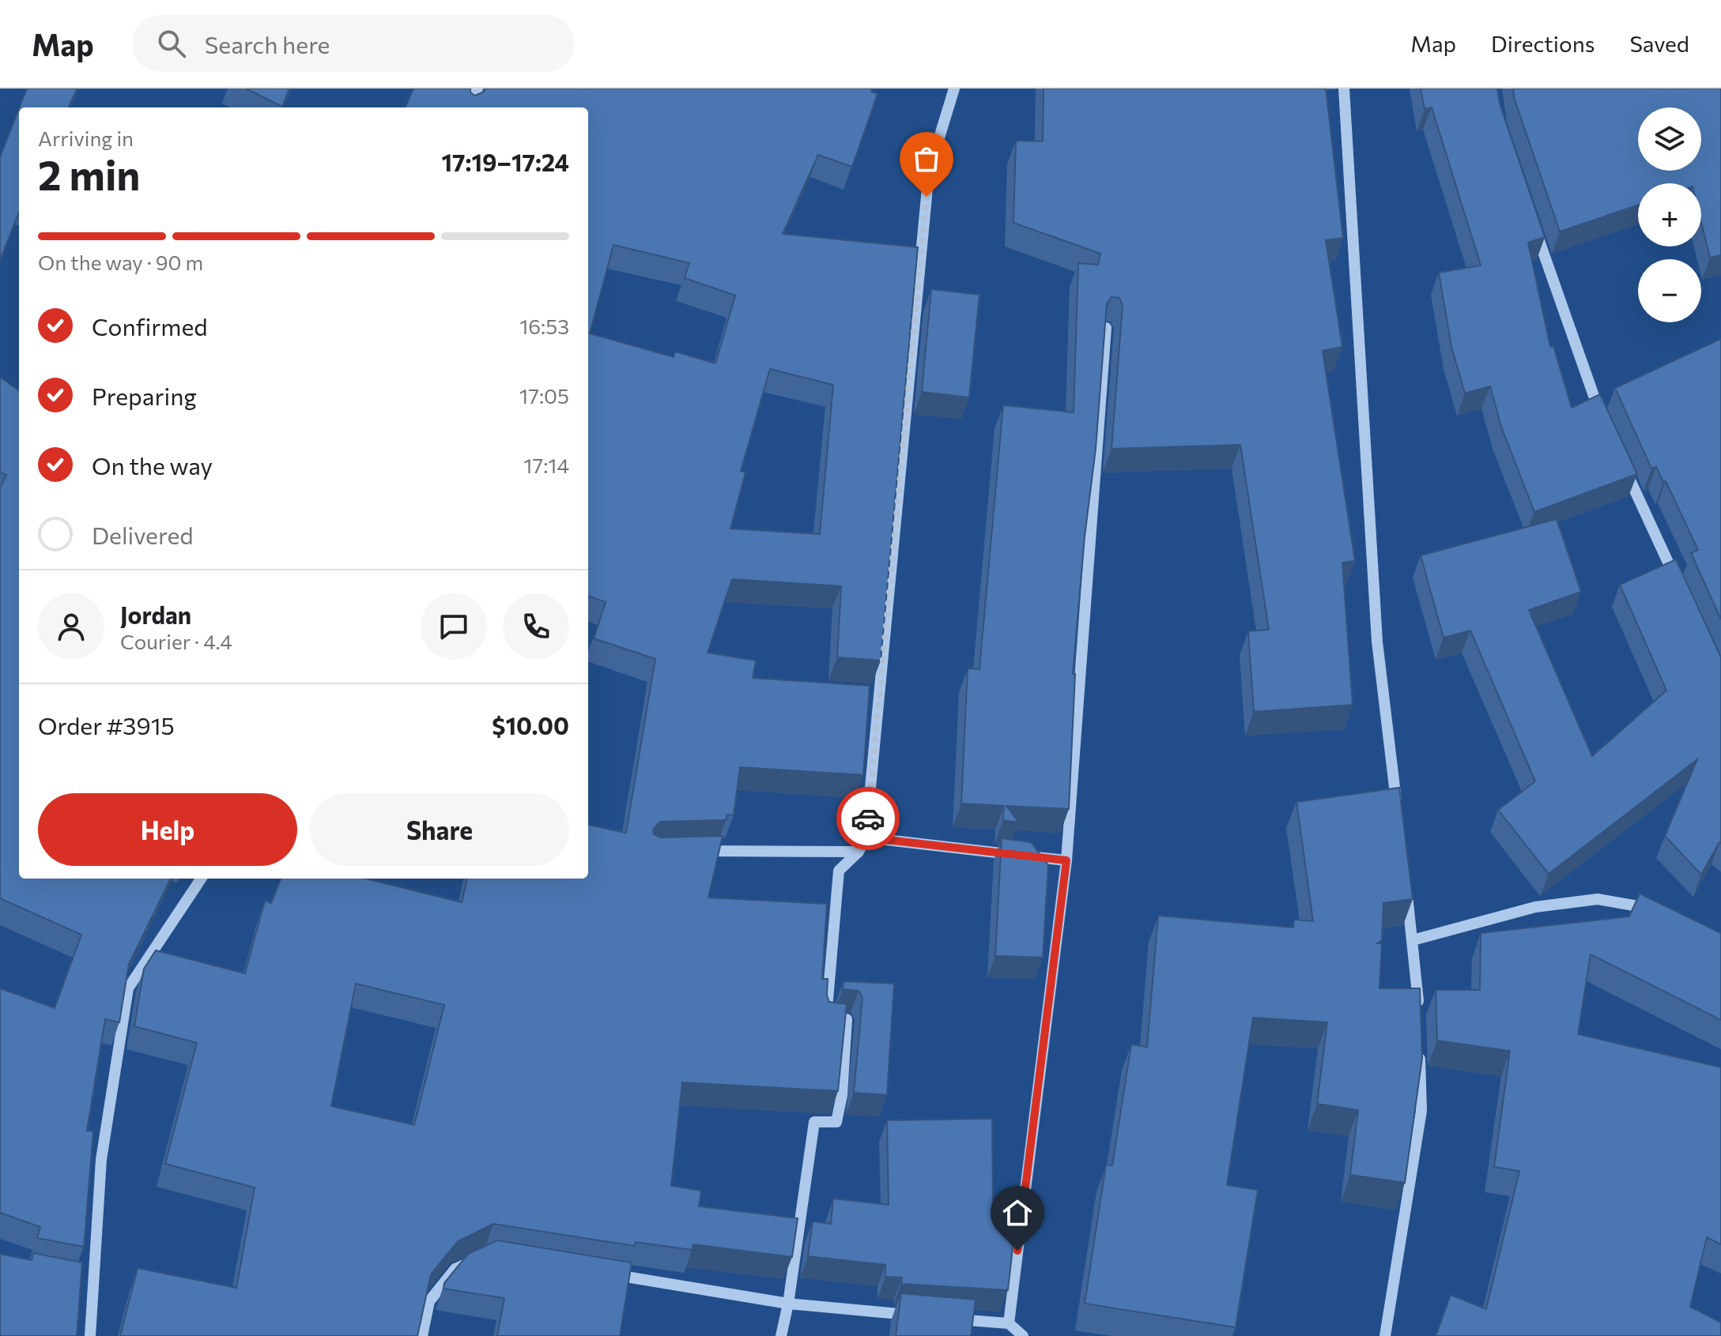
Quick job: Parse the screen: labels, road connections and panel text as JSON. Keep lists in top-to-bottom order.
{
  "page": {
    "header": "Map",
    "search": "Search here",
    "nav": ["Map", "Directions", "Saved"],
    "map_buttons": ["+", "−"],
    "heading": ["2 min", "Arriving in", "17:19–17:24"],
    "panel": [
      "Jordan",
      "Courier · 4.4",
      "Order #3915",
      "$10.00"
    ],
    "bar": "On the way · 90 m",
    "list": [
      ["Confirmed", "16:53"],
      ["Preparing", "17:05"],
      ["On the way", "17:14"],
      "Delivered"
    ],
    "buttons": ["Help", "Share"]
  }
}
